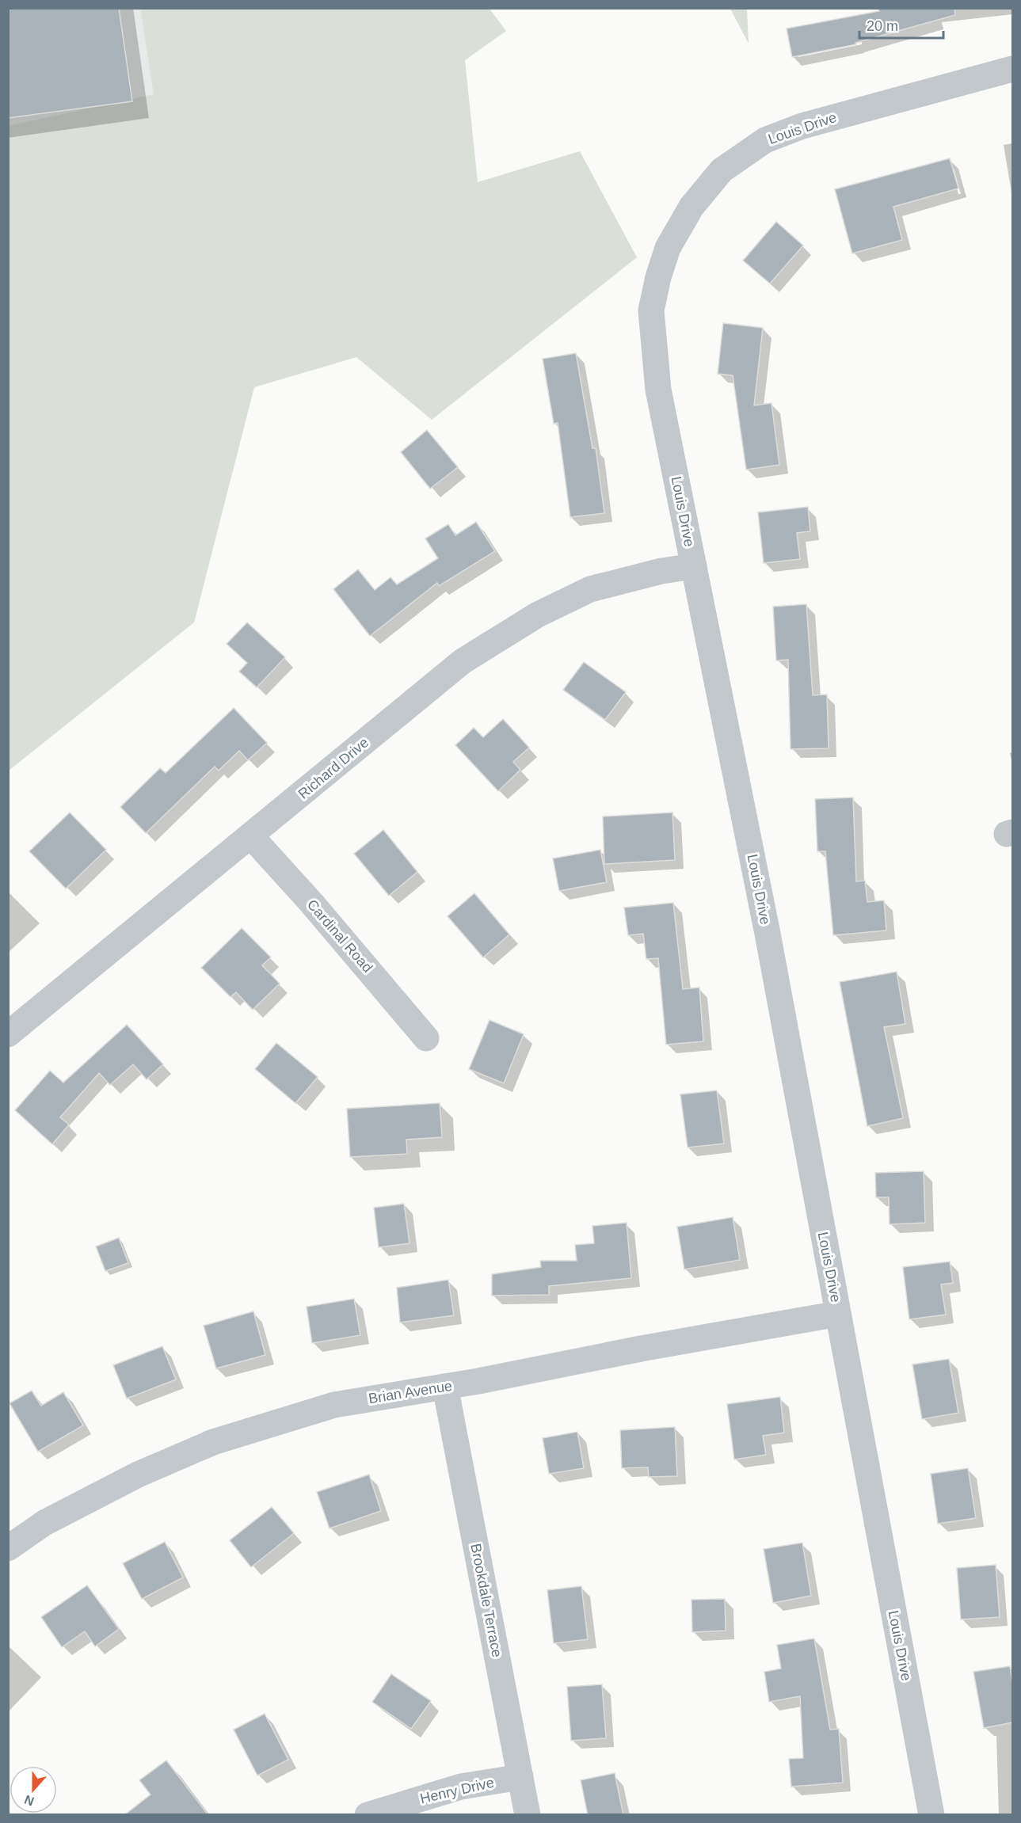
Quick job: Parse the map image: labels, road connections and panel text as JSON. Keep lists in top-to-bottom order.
{
  "streets": {
    "street": [
      "Louis Drive",
      "Richard Drive",
      "Cardinal Road",
      "Brian Avenue",
      "Brookdale Terrace",
      "Henry Drive"
    ]
  },
  "crossings": [
    ["Louis Drive", "Richard Drive"],
    ["Louis Drive", "Brian Avenue"],
    ["Richard Drive", "Cardinal Road"],
    ["Brian Avenue", "Brookdale Terrace"],
    ["Brookdale Terrace", "Henry Drive"]
  ],
  "scale_bar": "20 m",
  "north": "bottom"
}
